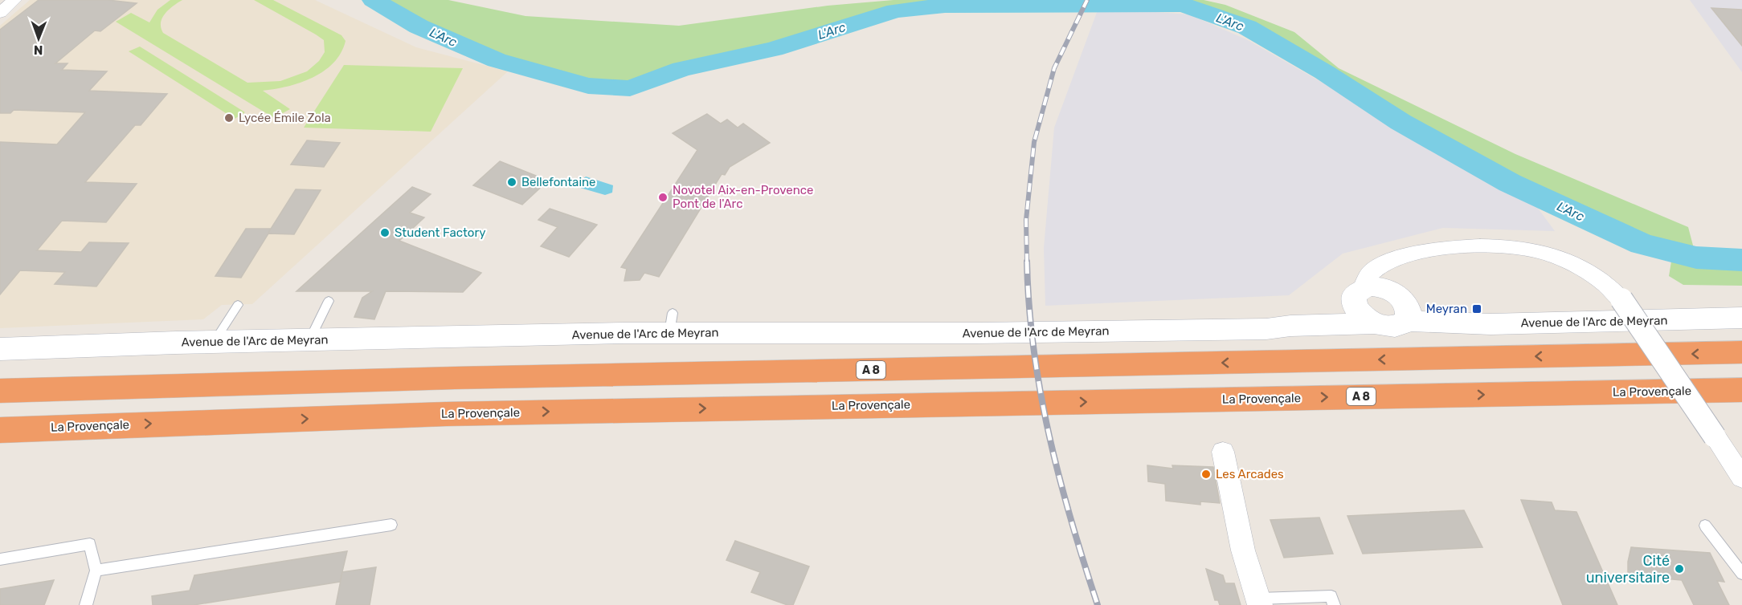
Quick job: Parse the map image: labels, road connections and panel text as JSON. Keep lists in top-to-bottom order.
{
  "streets": {
    "highway": ["A 8", "La Provençale"],
    "main road": ["Avenue de l'Arc de Meyran"]
  },
  "water": ["L'Arc"],
  "places": {
    "other": [
      "Lycée Émile Zola",
      "Bellefontaine",
      "Novotel Aix-en-Provence Pont de l'Arc",
      "Student Factory",
      "Les Arcades",
      "Cité universitaire"
    ],
    "transit": ["Meyran"]
  },
  "north": "bottom"
}
